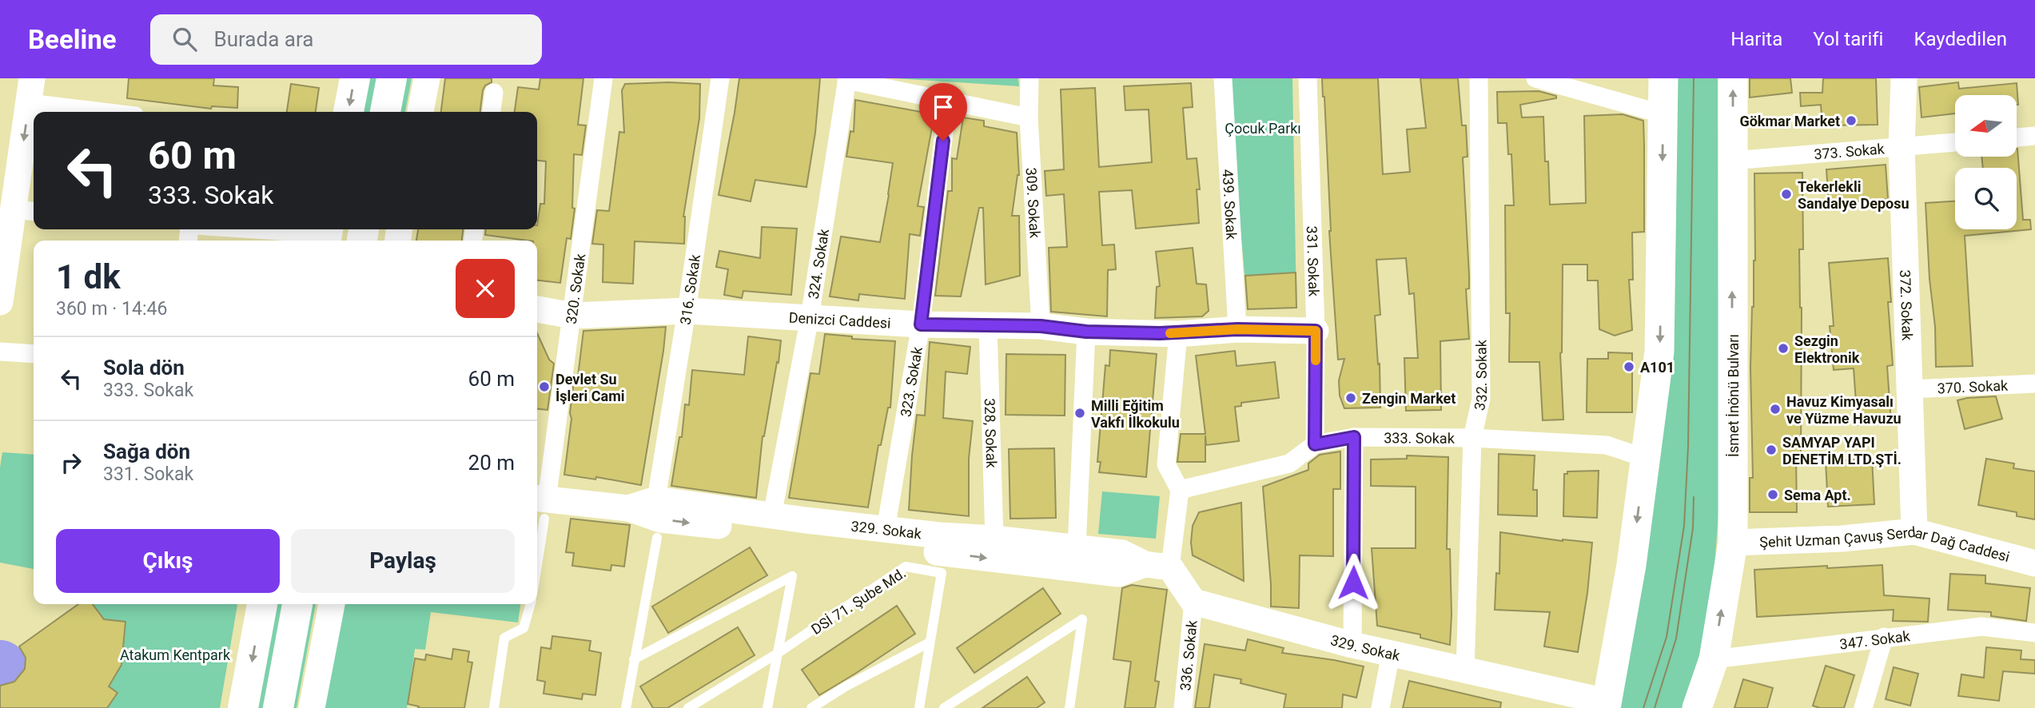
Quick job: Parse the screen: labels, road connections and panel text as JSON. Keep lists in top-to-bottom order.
{
  "streets": {
    "main road": ["İsmet İnönü Bulvarı"],
    "street": [
      "373. Sokak",
      "309. Sokak",
      "439. Sokak",
      "331. Sokak",
      "324. Sokak",
      "320. Sokak",
      "316. Sokak",
      "372. Sokak",
      "Denizci Caddesi",
      "332. Sokak",
      "323. Sokak",
      "370. Sokak",
      "328, Sokak",
      "333. Sokak",
      "329. Sokak",
      "Şehit Uzman Çavuş Serdar Dağ Caddesi",
      "347. Sokak",
      "336. Sokak"
    ],
    "lane": ["DSİ 71. Şube Md."]
  },
  "crossings": [
    ["373. Sokak", "372. Sokak"],
    ["373. Sokak", "İsmet İnönü Bulvarı"],
    ["309. Sokak", "Denizci Caddesi"],
    ["439. Sokak", "Denizci Caddesi"],
    ["331. Sokak", "Denizci Caddesi"],
    ["331. Sokak", "333. Sokak"],
    ["324. Sokak", "Denizci Caddesi"],
    ["324. Sokak", "329. Sokak"],
    ["320. Sokak", "Denizci Caddesi"],
    ["320. Sokak", "329. Sokak"],
    ["316. Sokak", "Denizci Caddesi"],
    ["316. Sokak", "329. Sokak"],
    ["372. Sokak", "370. Sokak"],
    ["372. Sokak", "Şehit Uzman Çavuş Serdar Dağ Caddesi"],
    ["Denizci Caddesi", "323. Sokak"],
    ["Denizci Caddesi", "328, Sokak"],
    ["332. Sokak", "333. Sokak"],
    ["332. Sokak", "329. Sokak"],
    ["323. Sokak", "329. Sokak"],
    ["İsmet İnönü Bulvarı", "Şehit Uzman Çavuş Serdar Dağ Caddesi"],
    ["İsmet İnönü Bulvarı", "347. Sokak"],
    ["328, Sokak", "329. Sokak"],
    ["329. Sokak", "336. Sokak"]
  ],
  "parks": ["Çocuk Parkı", "Atakum Kentpark"],
  "places": [
    "Gökmar Market",
    "Tekerlekli Sandalye Deposu",
    "Sezgin Elektronik",
    "A101",
    "Devlet Su İşleri Cami",
    "Zengin Market",
    "Havuz Kimyasalı ve Yüzme Havuzu",
    "Milli Eğitim Vakfı İlkokulu",
    "SAMYAP YAPI DENETİM LTD.ŞTİ.",
    "Sema Apt."
  ],
  "north": "left",
  "page": {
    "header": "Beeline",
    "search": "Burada ara",
    "nav": ["Harita", "Yol tarifi", "Kaydedilen"],
    "turn": ["60 m", "333. Sokak"],
    "heading": ["1 dk", "360 m · 14:46"],
    "list": [
      {
        "name": "Sola dön",
        "note": "333. Sokak",
        "value": "60 m"
      },
      {
        "name": "Sağa dön",
        "note": "331. Sokak",
        "value": "20 m"
      }
    ],
    "buttons": ["Çıkış", "Paylaş"]
  }
}
